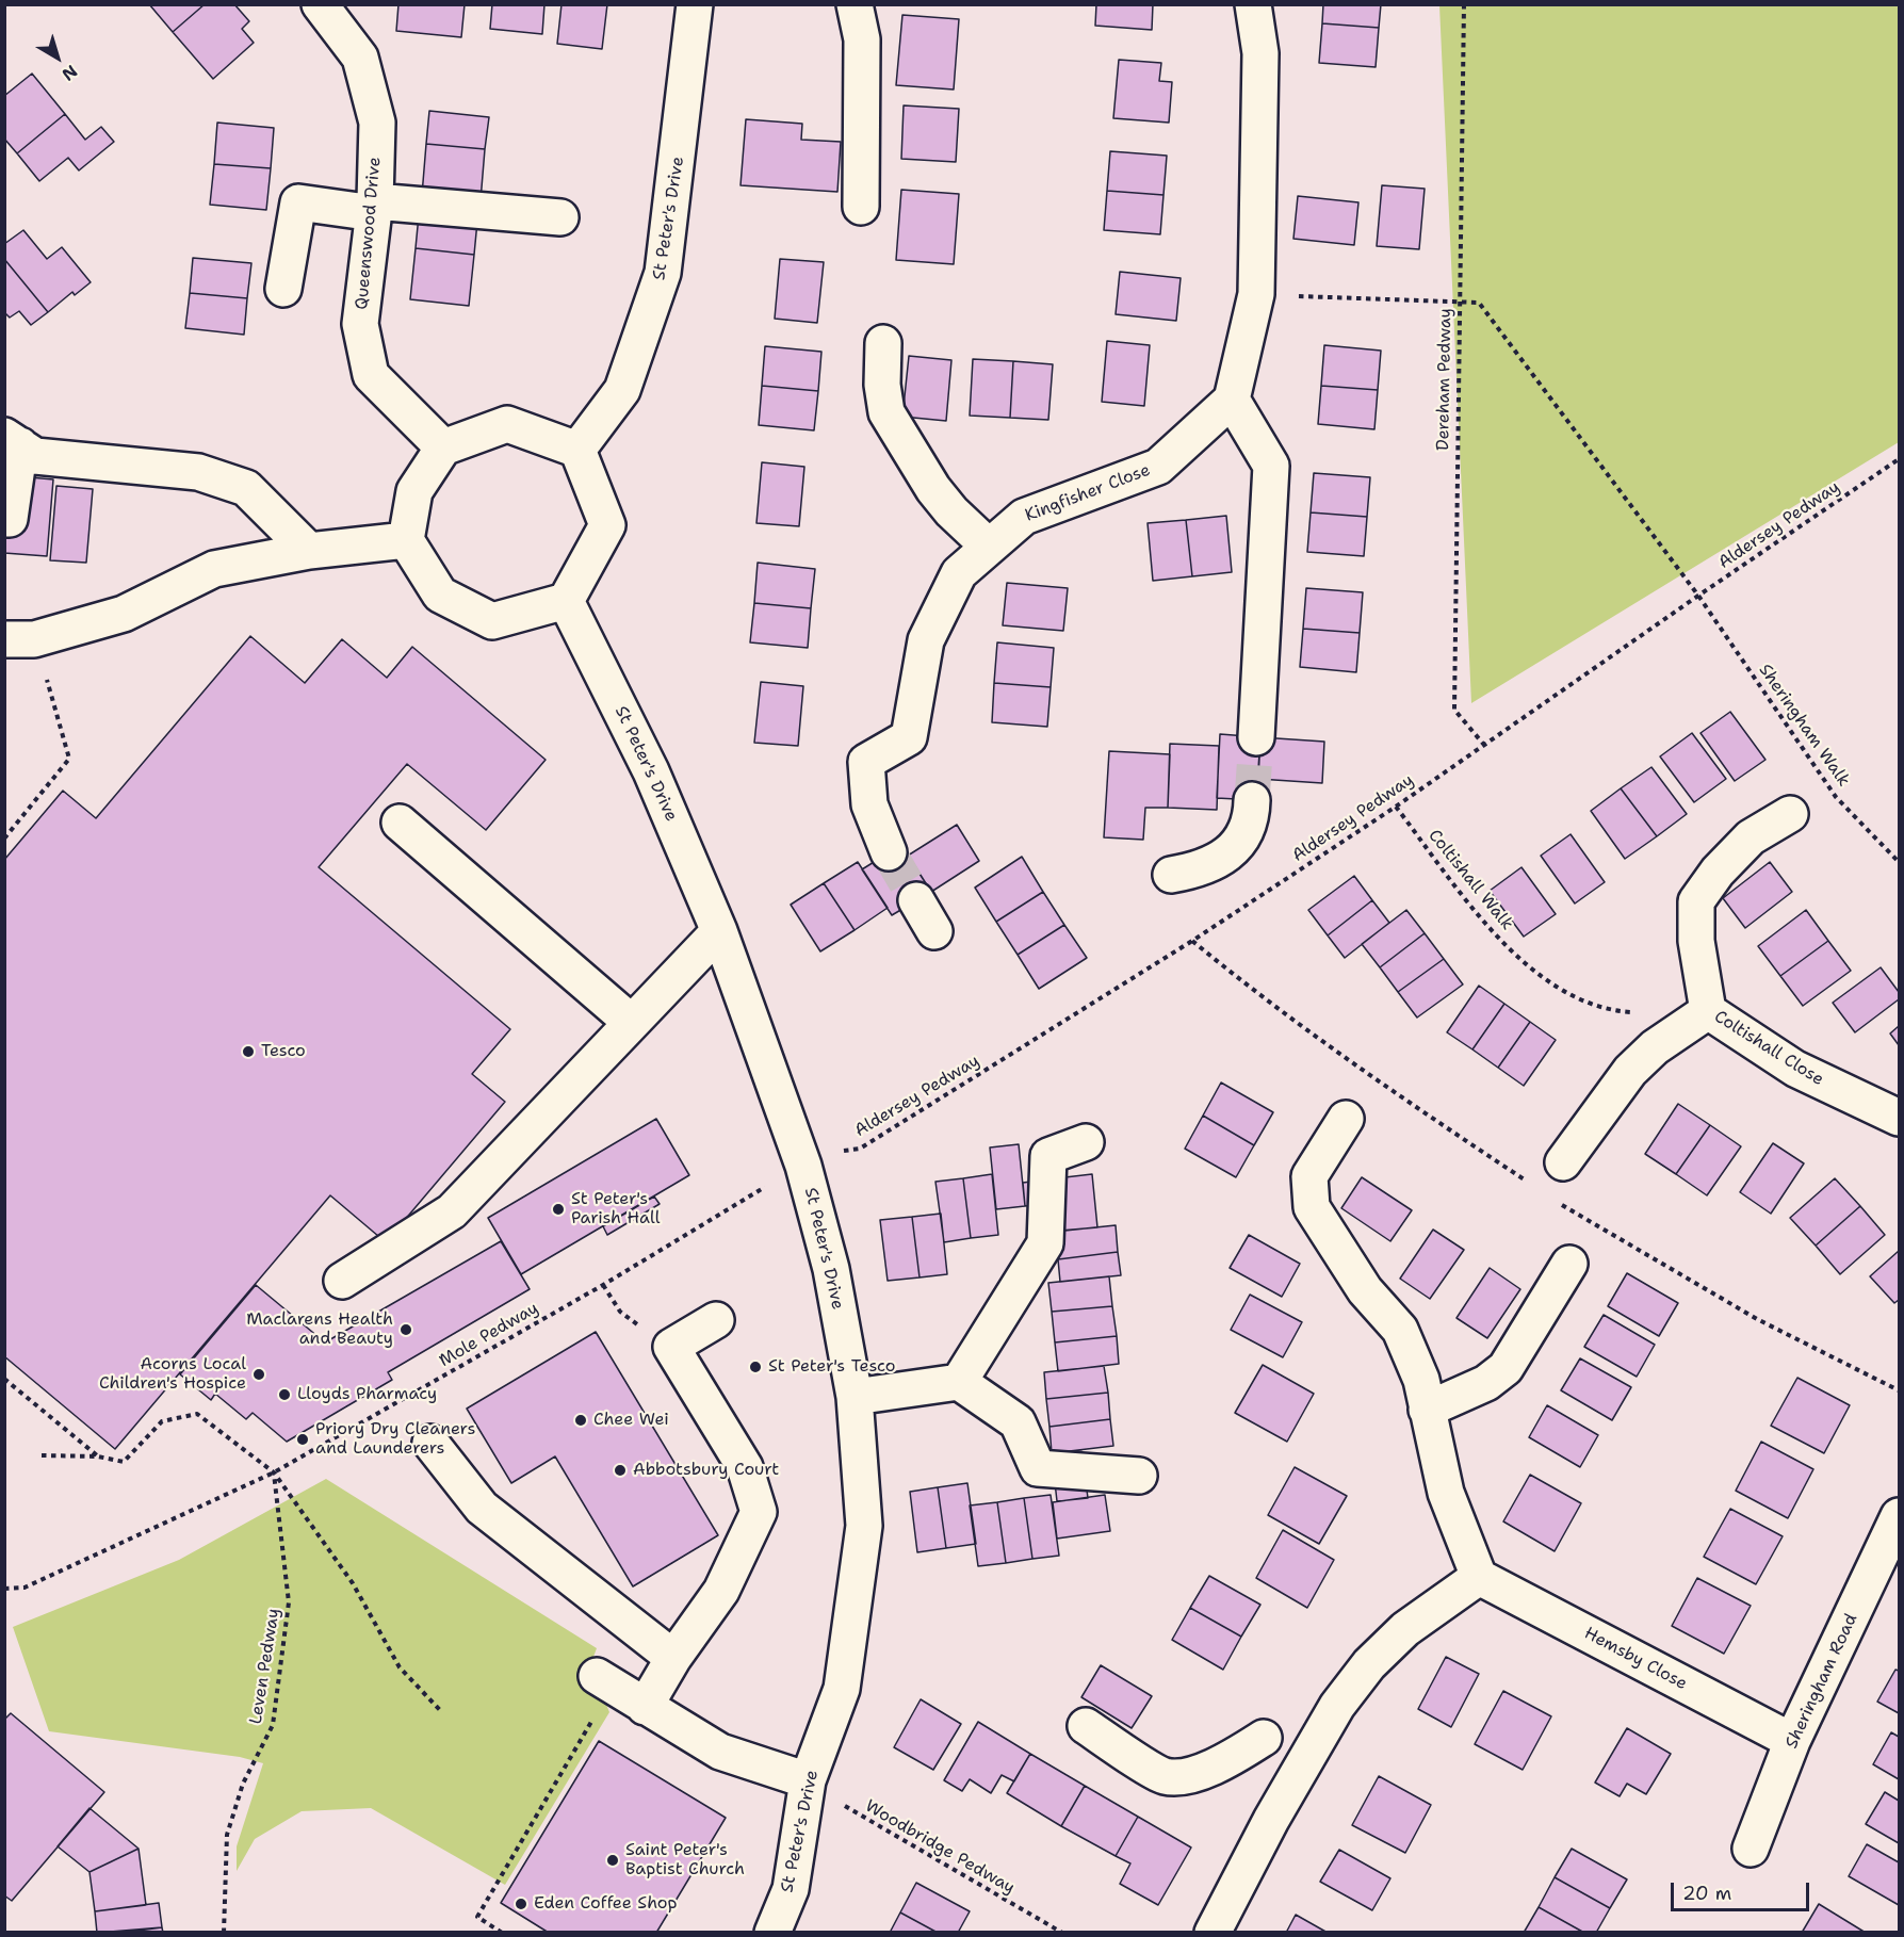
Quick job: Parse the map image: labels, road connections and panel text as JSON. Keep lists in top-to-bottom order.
{
  "streets": {
    "street": [
      "St Peter's Drive",
      "Queenswood Drive",
      "Kingfisher Close",
      "Coltishall Close",
      "Hemsby Close",
      "Sheringham Road"
    ],
    "path": [
      "Dereham Pedway",
      "Aldersey Pedway",
      "Sheringham Walk",
      "Coltishall Walk",
      "Mole Pedway",
      "Leven Pedway",
      "Woodbridge Pedway"
    ]
  },
  "crossings": [
    ["St Peter's Drive", "Queenswood Drive"],
    ["St Peter's Drive", "Aldersey Pedway"],
    ["St Peter's Drive", "Mole Pedway"],
    ["St Peter's Drive", "Woodbridge Pedway"],
    ["Dereham Pedway", "Aldersey Pedway"],
    ["Dereham Pedway", "Sheringham Walk"],
    ["Aldersey Pedway", "Sheringham Walk"],
    ["Aldersey Pedway", "Coltishall Walk"],
    ["Aldersey Pedway", "Mole Pedway"],
    ["Mole Pedway", "Leven Pedway"],
    ["Hemsby Close", "Sheringham Road"]
  ],
  "places": [
    "Tesco",
    "St Peter's Parish Hall",
    "Maclarens Health and Beauty",
    "St Peter's Tesco",
    "Acorns Local Children's Hospice",
    "Lloyds Pharmacy",
    "Chee Wei",
    "Priory Dry Cleaners and Launderers",
    "Abbotsbury Court",
    "Saint Peter's Baptist Church",
    "Eden Coffee Shop"
  ],
  "scale_bar": "20 m",
  "north": "bottom right"
}
